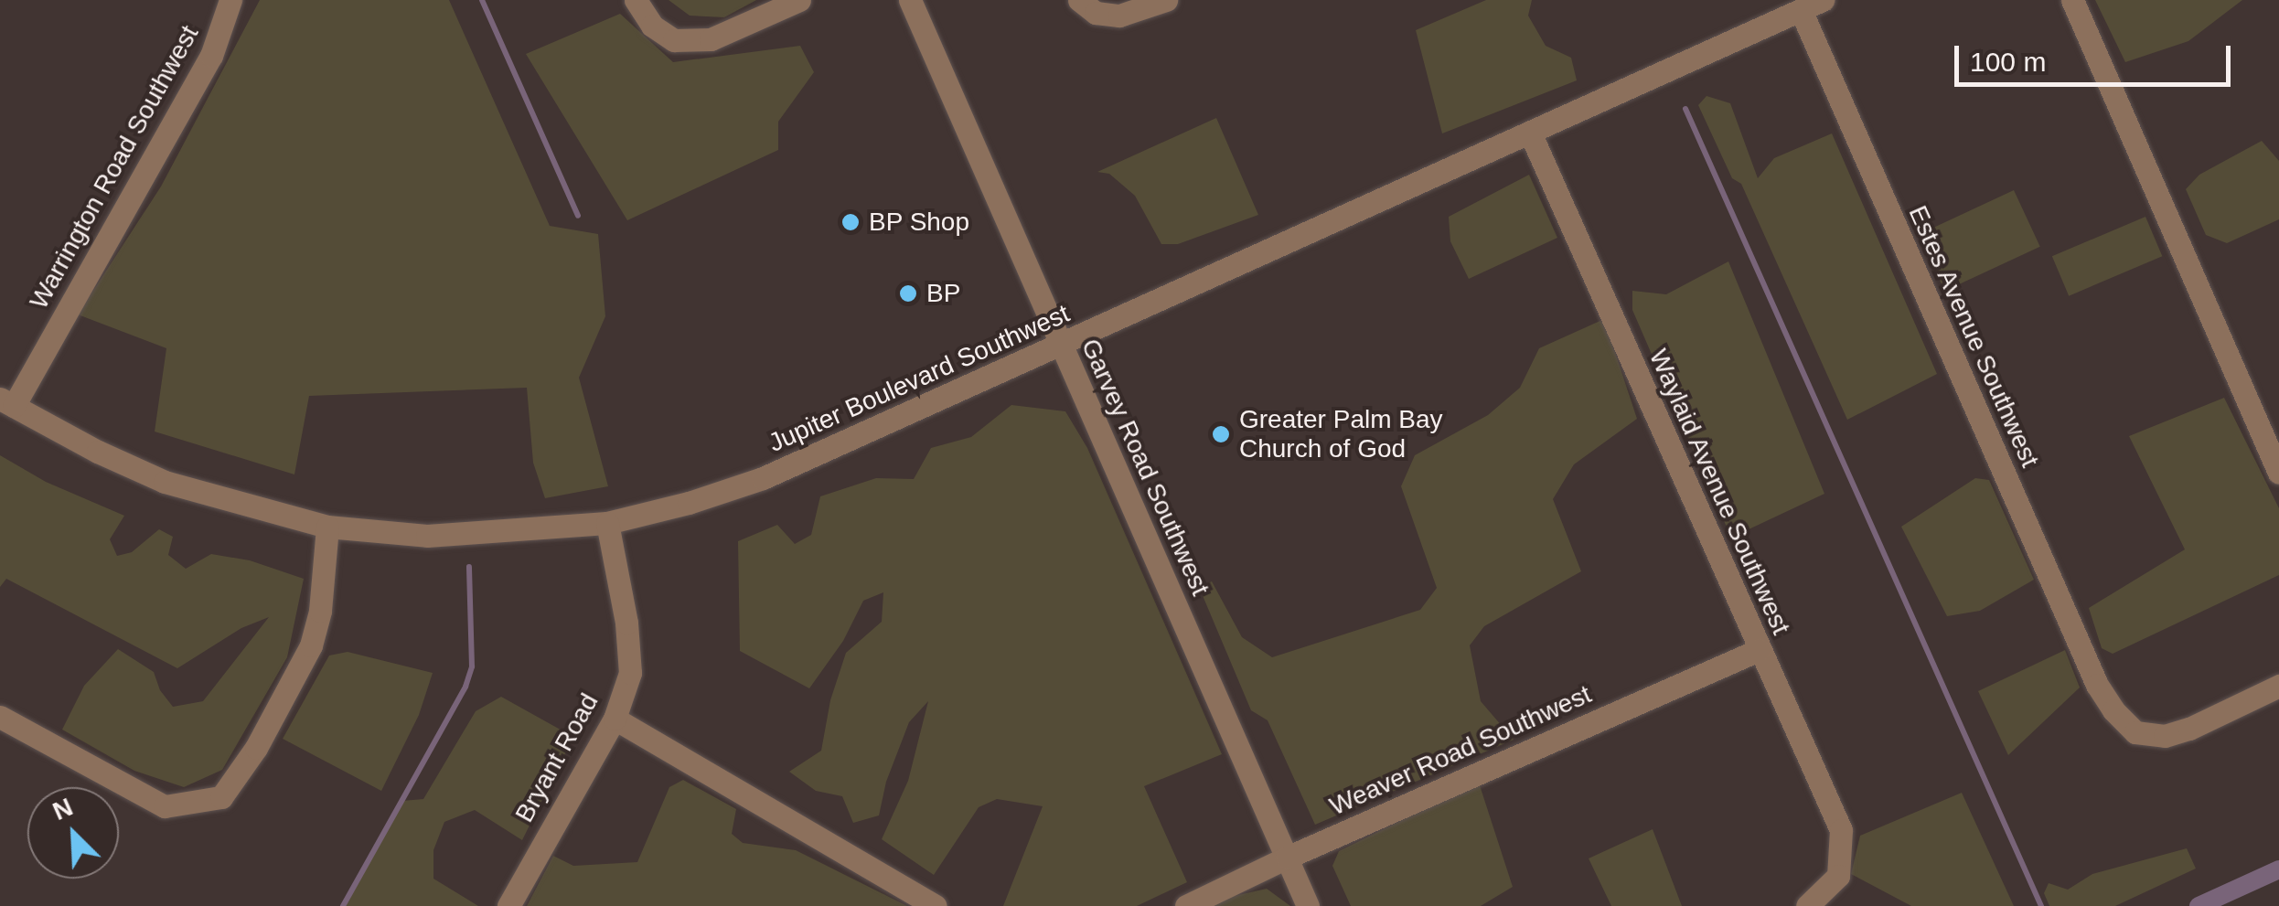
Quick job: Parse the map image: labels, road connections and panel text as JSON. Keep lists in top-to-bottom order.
{
  "streets": {
    "street": [
      "Warrington Road Southwest",
      "Estes Avenue Southwest",
      "Jupiter Boulevard Southwest",
      "Garvey Road Southwest",
      "Waylaid Avenue Southwest",
      "Weaver Road Southwest",
      "Bryant Road"
    ]
  },
  "crossings": [
    ["Warrington Road Southwest", "Jupiter Boulevard Southwest"],
    ["Estes Avenue Southwest", "Jupiter Boulevard Southwest"],
    ["Jupiter Boulevard Southwest", "Garvey Road Southwest"],
    ["Jupiter Boulevard Southwest", "Waylaid Avenue Southwest"],
    ["Jupiter Boulevard Southwest", "Bryant Road"],
    ["Garvey Road Southwest", "Weaver Road Southwest"],
    ["Waylaid Avenue Southwest", "Weaver Road Southwest"]
  ],
  "places": ["BP Shop", "BP", "Greater Palm Bay Church of God"],
  "scale_bar": "100 m",
  "north": "top left"
}
